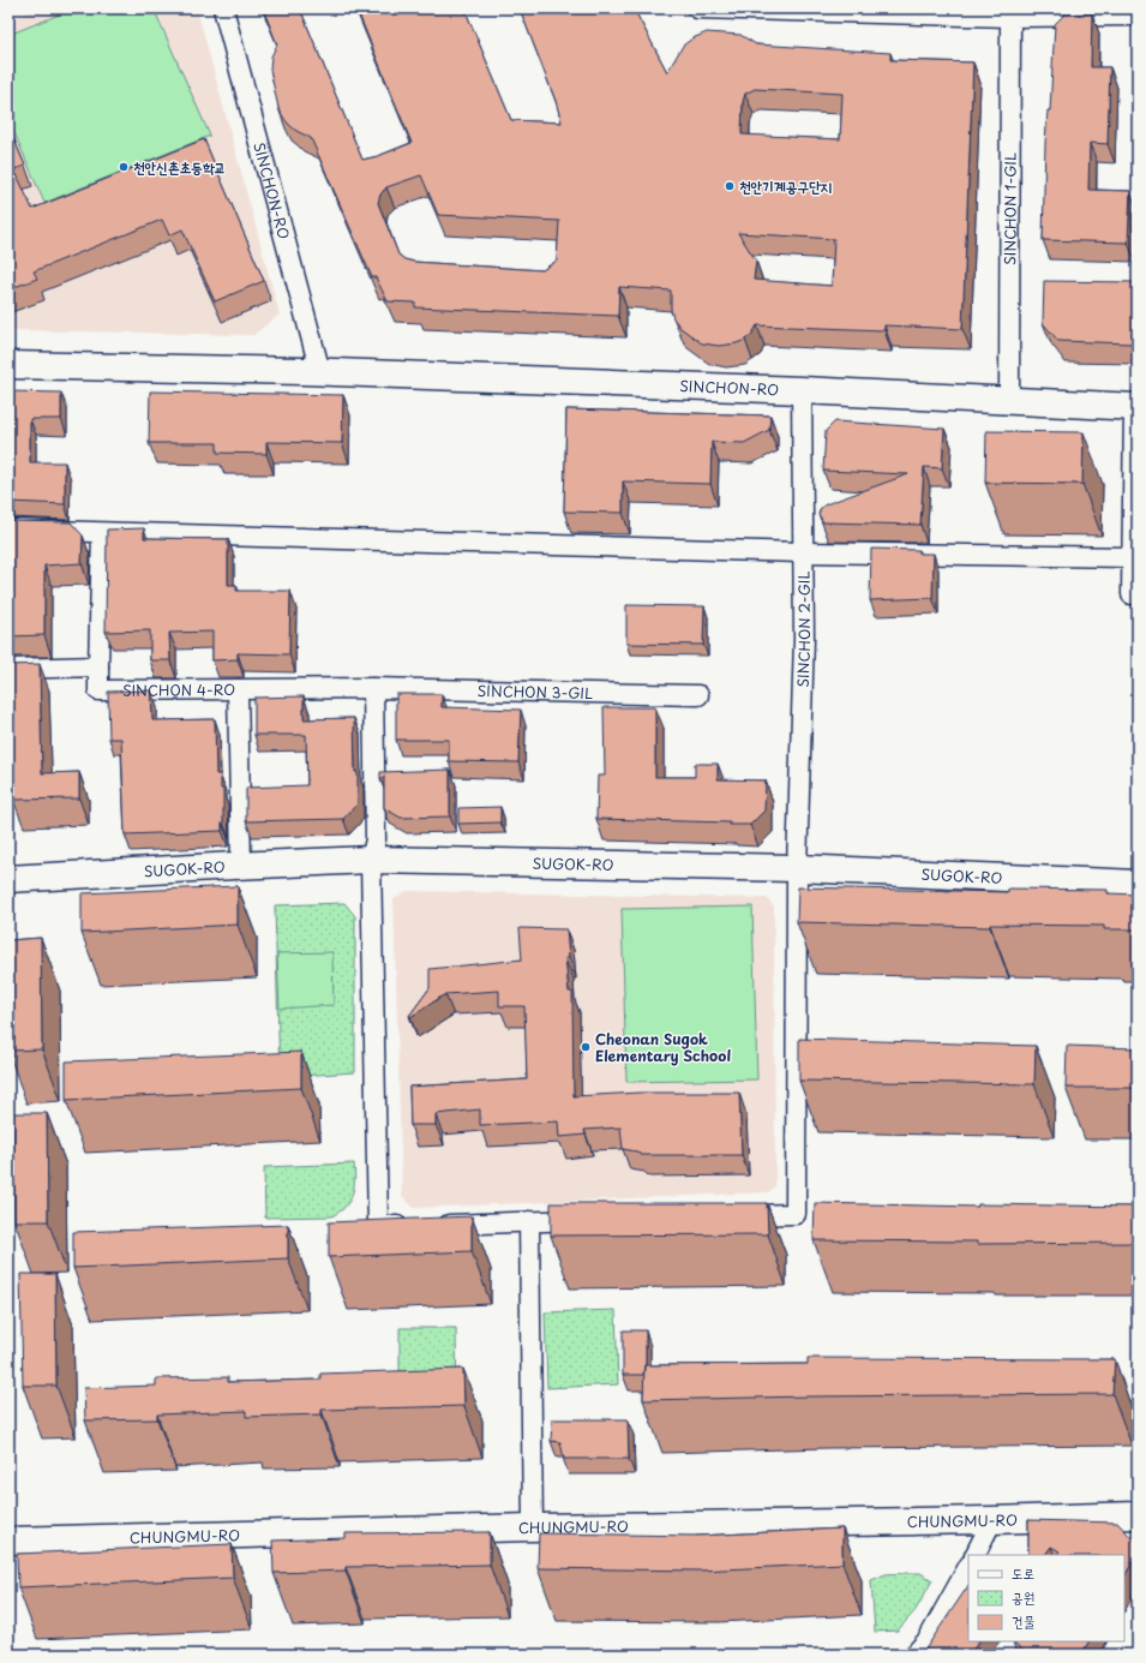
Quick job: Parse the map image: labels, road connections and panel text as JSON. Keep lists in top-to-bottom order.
{
  "streets": {
    "street": [
      "SINCHON-RO",
      "SINCHON 1-GIL",
      "SINCHON 2-GIL",
      "SINCHON 4-RO",
      "SINCHON 3-GIL",
      "SUGOK-RO",
      "CHUNGMU-RO"
    ]
  },
  "crossings": [
    ["SINCHON-RO", "SINCHON 1-GIL"],
    ["SINCHON-RO", "SINCHON 2-GIL"],
    ["SINCHON 2-GIL", "SUGOK-RO"],
    ["SINCHON 4-RO", "SINCHON 3-GIL"]
  ],
  "places": ["천안신촌초등학교", "천안기계공구단지", "Cheonan Sugok Elementary School"],
  "legend": ["도로", "공원", "건물"]
}
